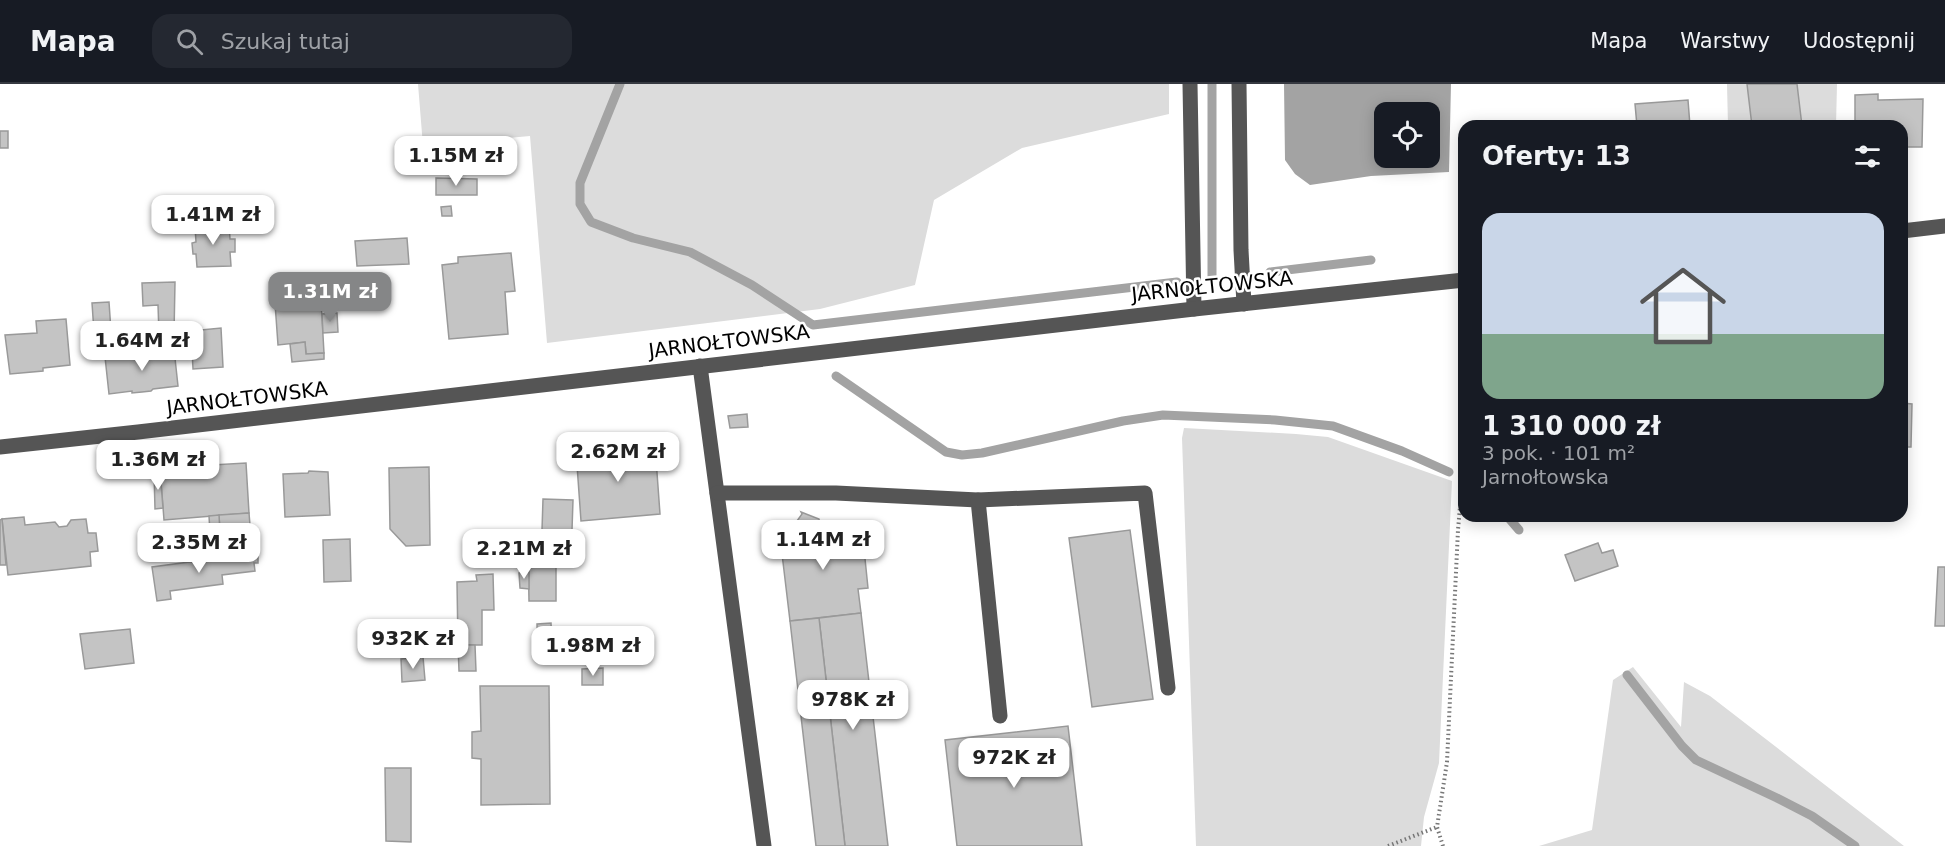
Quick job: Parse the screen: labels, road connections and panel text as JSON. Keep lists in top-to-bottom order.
{
  "streets": {
    "street": ["JARNOŁTOWSKA"]
  },
  "page": {
    "header": "Mapa",
    "search": "Szukaj tutaj",
    "nav": ["Mapa", "Warstwy", "Udostępnij"],
    "heading": "Oferty: 13",
    "price": [
      "1.15M zł",
      "1.41M zł",
      "1.31M zł",
      "1.64M zł",
      "2.62M zł",
      "1.36M zł",
      "1.14M zł",
      "2.35M zł",
      "2.21M zł",
      "932K zł",
      "1.98M zł",
      "978K zł",
      "972K zł"
    ],
    "list": [
      {
        "name": "1 310 000 zł",
        "note": "3 pok. · 101 m² · Jarnołtowska"
      }
    ]
  }
}
